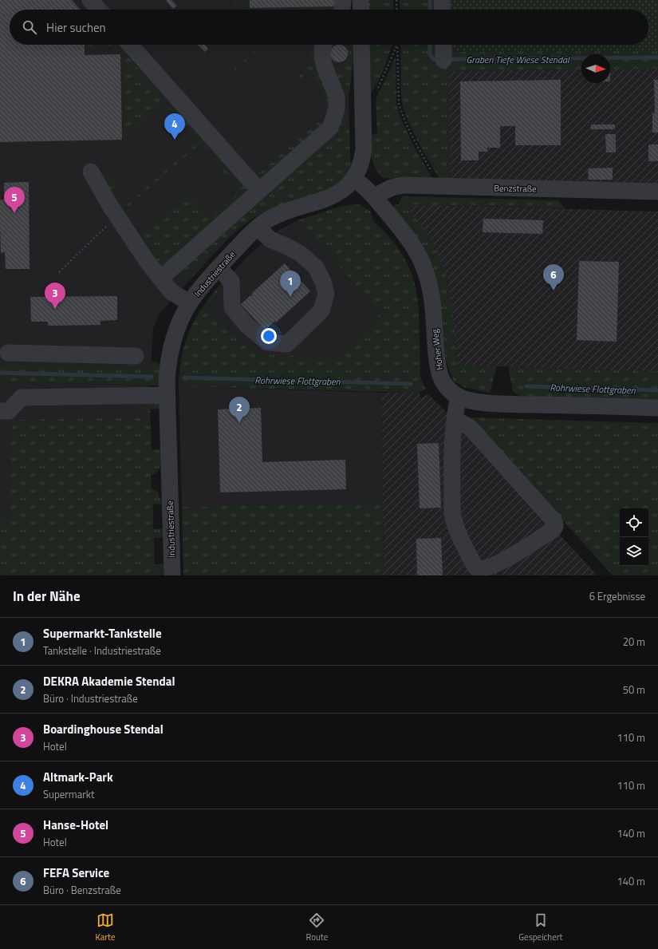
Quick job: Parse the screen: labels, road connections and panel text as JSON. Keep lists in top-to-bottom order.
{
  "streets": {
    "street": ["Benzstraße", "Industriestraße", "Hoher Weg"]
  },
  "crossings": [
    ["Benzstraße", "Hoher Weg"],
    ["Industriestraße", "Hoher Weg"]
  ],
  "water": ["Graben Tiefe Wiese Stendal", "Rohrwiese Flottgraben"],
  "north": "right",
  "page": {
    "search": "Hier suchen",
    "pins": [
      "4",
      "5",
      "6",
      "1",
      "3",
      "2"
    ],
    "heading": ["In der Nähe", "6 Ergebnisse"],
    "list": [
      {
        "mark": "1",
        "name": "Supermarkt-Tankstelle",
        "note": "Tankstelle · Industriestraße",
        "value": "20 m"
      },
      {
        "mark": "2",
        "name": "DEKRA Akademie Stendal",
        "note": "Büro · Industriestraße",
        "value": "50 m"
      },
      {
        "mark": "3",
        "name": "Boardinghouse Stendal",
        "note": "Hotel",
        "value": "110 m"
      },
      {
        "mark": "4",
        "name": "Altmark-Park",
        "note": "Supermarkt",
        "value": "110 m"
      },
      {
        "mark": "5",
        "name": "Hanse-Hotel",
        "note": "Hotel",
        "value": "140 m"
      },
      {
        "mark": "6",
        "name": "FEFA Service",
        "note": "Büro · Benzstraße",
        "value": "140 m"
      }
    ],
    "nav": ["Karte", "Route", "Gespeichert"]
  }
}
